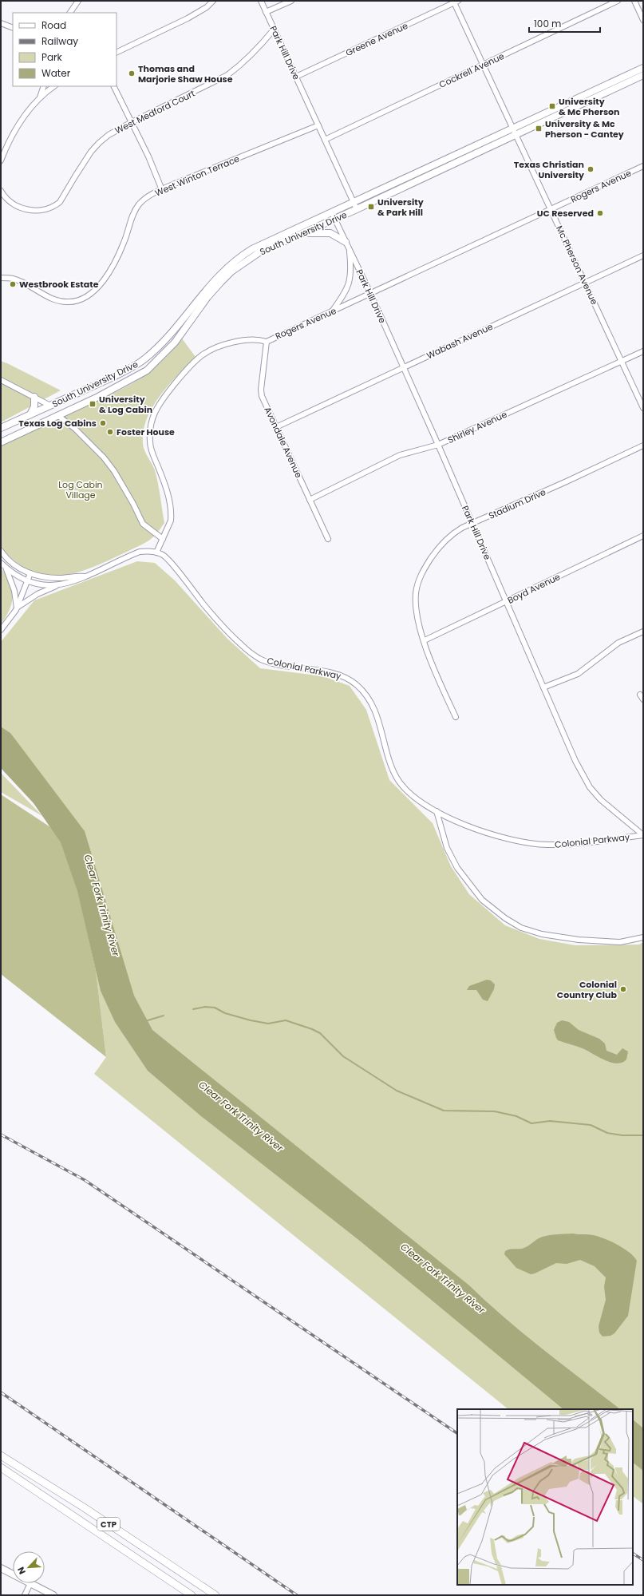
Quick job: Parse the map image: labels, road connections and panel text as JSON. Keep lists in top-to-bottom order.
{
  "streets": {
    "highway": ["CTP"],
    "main road": ["South University Drive"],
    "street": [
      "Greene Avenue",
      "Park Hill Drive",
      "Cockrell Avenue",
      "West Medford Court",
      "West Winton Terrace",
      "Rogers Avenue",
      "Mc Pherson Avenue",
      "Wabash Avenue",
      "Shirley Avenue",
      "Avondale Avenue",
      "Stadium Drive",
      "Boyd Avenue",
      "Colonial Parkway"
    ]
  },
  "crossings": [
    ["Greene Avenue", "Park Hill Drive"],
    ["Greene Avenue", "Mc Pherson Avenue"],
    ["Park Hill Drive", "Cockrell Avenue"],
    ["Park Hill Drive", "West Medford Court"],
    ["Park Hill Drive", "West Winton Terrace"],
    ["Park Hill Drive", "Rogers Avenue"],
    ["Park Hill Drive", "South University Drive"],
    ["Park Hill Drive", "Wabash Avenue"],
    ["Park Hill Drive", "Shirley Avenue"],
    ["Park Hill Drive", "Stadium Drive"],
    ["Park Hill Drive", "Boyd Avenue"],
    ["Park Hill Drive", "Colonial Parkway"],
    ["Cockrell Avenue", "Mc Pherson Avenue"],
    ["Rogers Avenue", "Mc Pherson Avenue"],
    ["Rogers Avenue", "Avondale Avenue"],
    ["Rogers Avenue", "Colonial Parkway"],
    ["South University Drive", "Mc Pherson Avenue"],
    ["Mc Pherson Avenue", "Wabash Avenue"],
    ["Mc Pherson Avenue", "Shirley Avenue"],
    ["Wabash Avenue", "Avondale Avenue"],
    ["Shirley Avenue", "Avondale Avenue"],
    ["Stadium Drive", "Boyd Avenue"]
  ],
  "water": ["Clear Fork Trinity River"],
  "parks": ["Log Cabin Village"],
  "places": {
    "other": [
      "Thomas and Marjorie Shaw House",
      "Texas Christian University",
      "UC Reserved",
      "Westbrook Estate",
      "Texas Log Cabins",
      "Foster House",
      "Colonial Country Club"
    ],
    "transit": [
      "University & Mc Pherson",
      "University & Mc Pherson - Cantey",
      "University & Park Hill",
      "University & Log Cabin"
    ]
  },
  "legend": [
    "Road",
    "Railway",
    "Park",
    "Water"
  ],
  "scale_bar": "100 m",
  "north": "bottom left"
}
